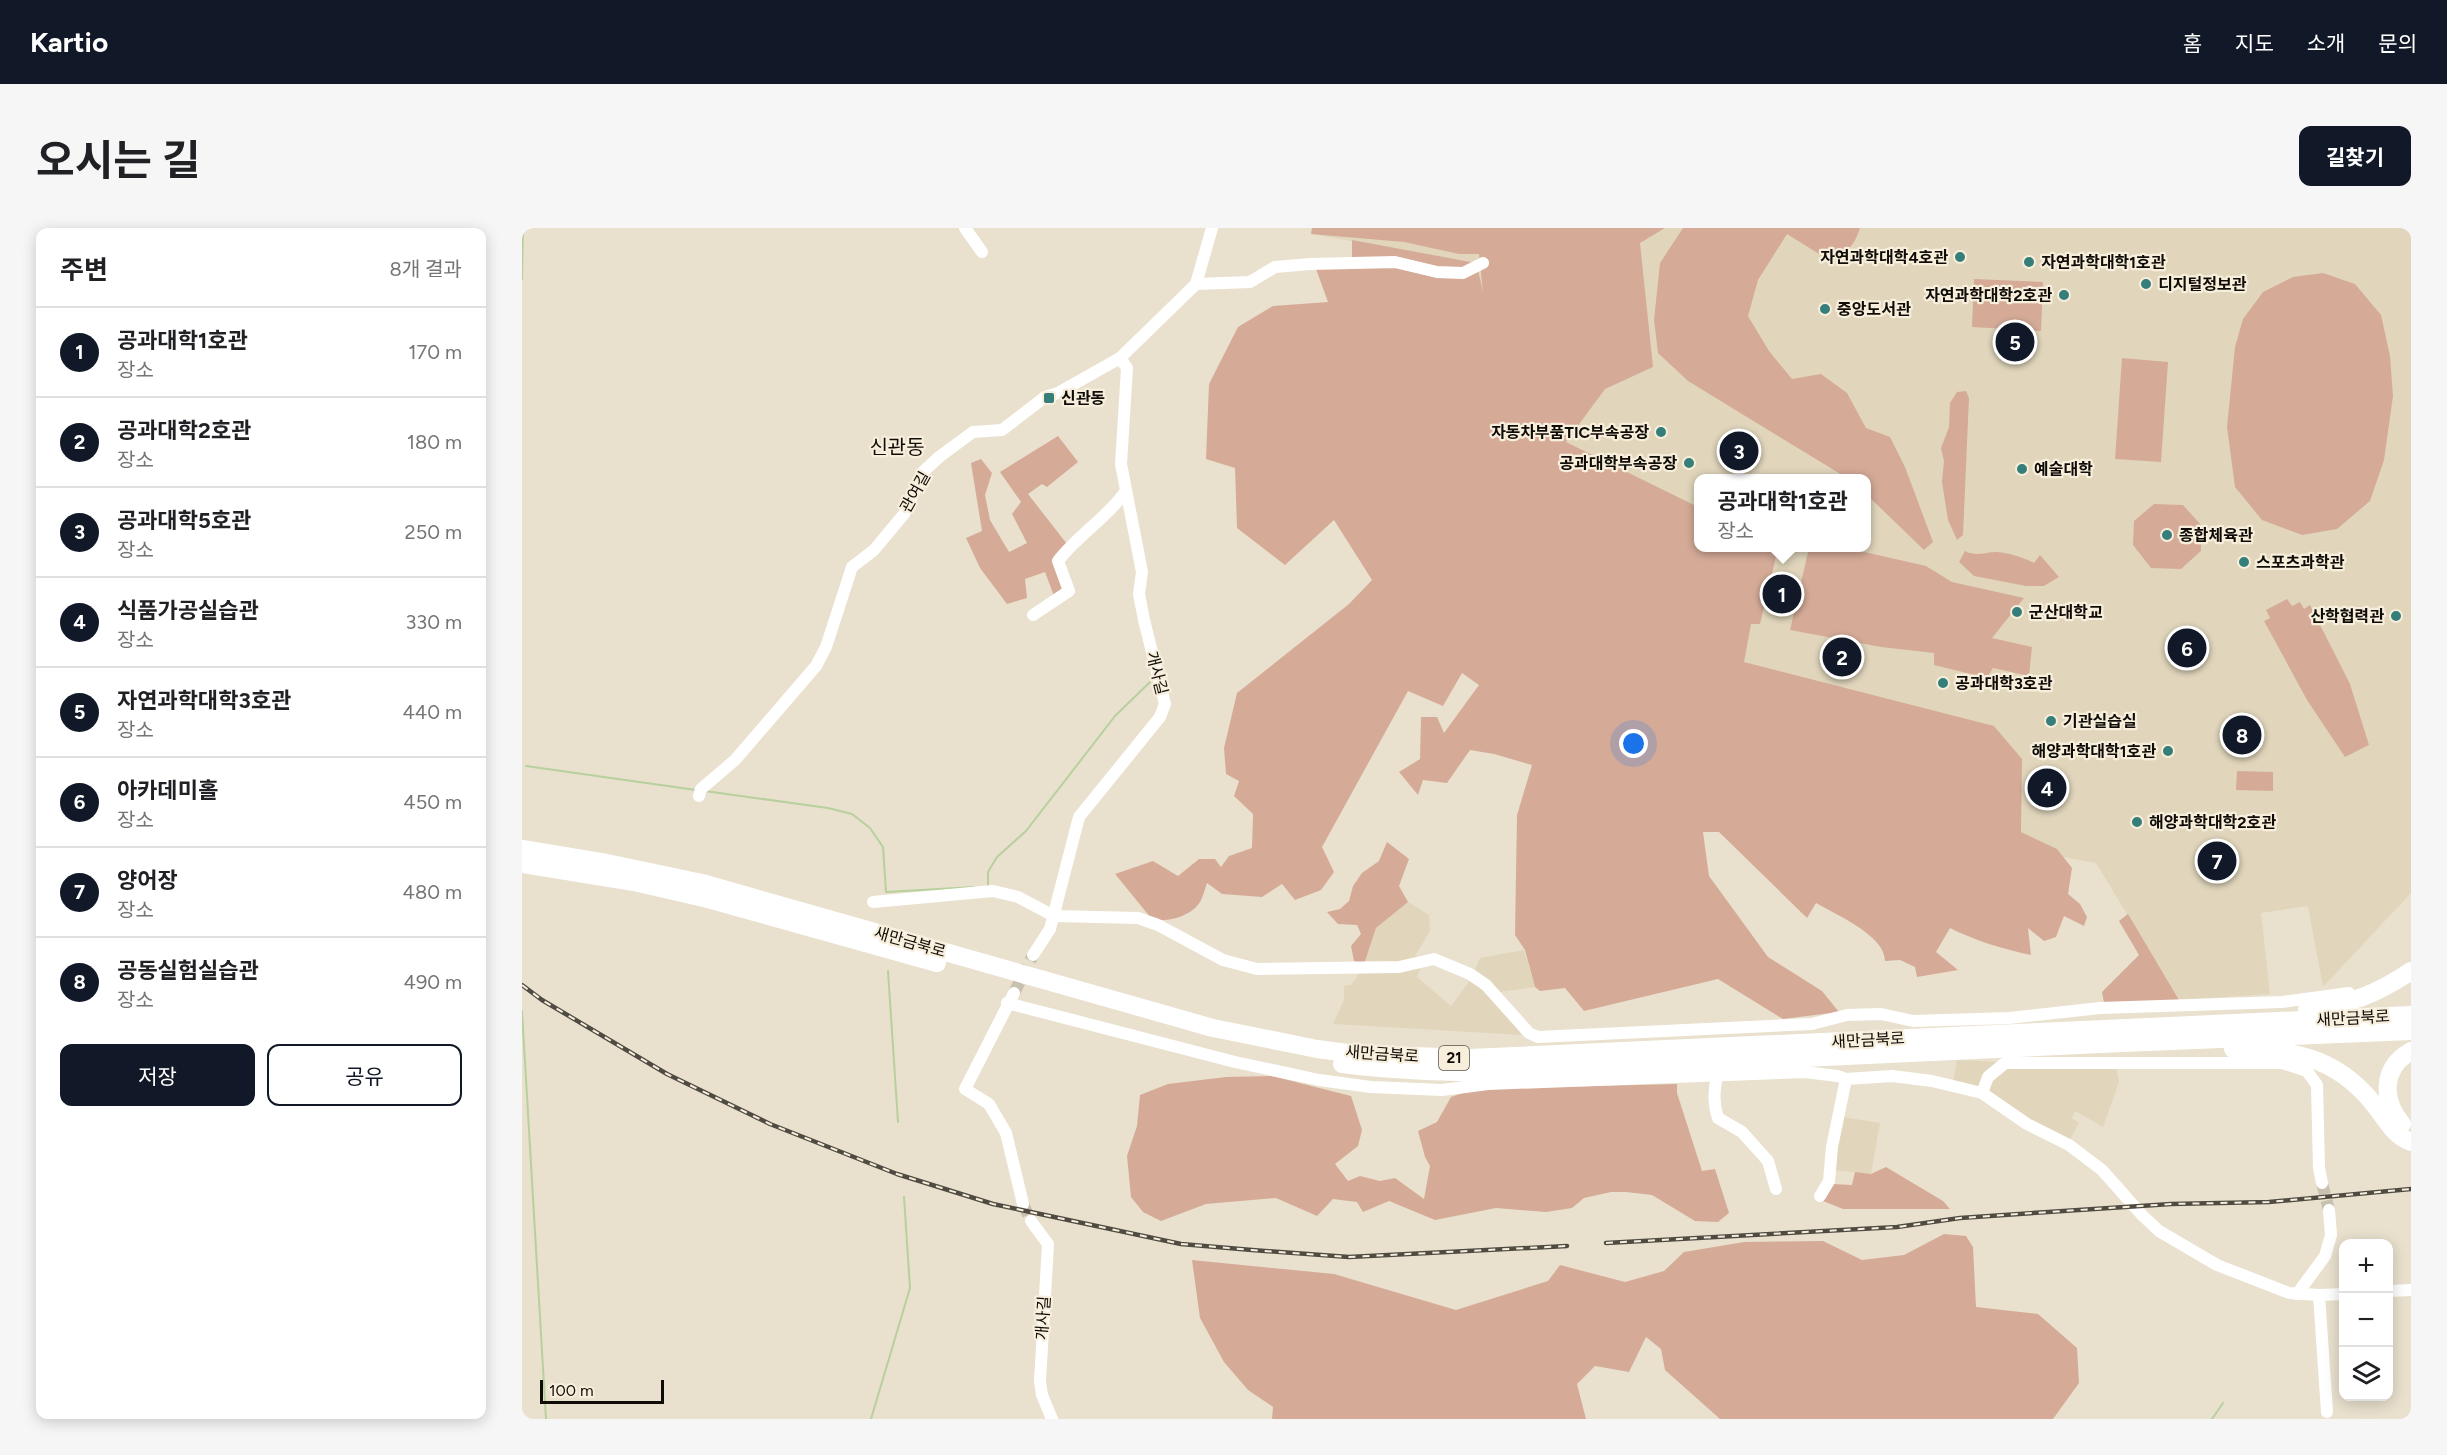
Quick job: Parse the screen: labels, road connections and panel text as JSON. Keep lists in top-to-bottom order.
{
  "streets": {
    "highway": ["새만금북로", "21"],
    "street": ["관여길", "개사길"]
  },
  "crossings": [
    ["관여길", "개사길"]
  ],
  "districts": ["신관동"],
  "places": {
    "other": [
      "자연과학대학4호관",
      "자연과학대학1호관",
      "디지털정보관",
      "자연과학대학2호관",
      "중앙도서관",
      "자동차부품TIC부속공장",
      "공과대학부속공장",
      "예술대학",
      "종합체육관",
      "스포츠과학관",
      "군산대학교",
      "산학협력관",
      "공과대학3호관",
      "기관실습실",
      "해양과학대학1호관",
      "해양과학대학2호관"
    ],
    "transit": ["신관동"]
  },
  "scale_bar": "100 m",
  "page": {
    "header": "Kartio",
    "nav": [
      "홈",
      "지도",
      "소개",
      "문의"
    ],
    "title": "오시는 길",
    "buttons": [
      "길찾기",
      ["저장", "공유"]
    ],
    "heading": ["주변", "8개 결과"],
    "list": [
      {
        "mark": "1",
        "name": "공과대학1호관",
        "note": "장소",
        "value": "170 m"
      },
      {
        "mark": "2",
        "name": "공과대학2호관",
        "note": "장소",
        "value": "180 m"
      },
      {
        "mark": "3",
        "name": "공과대학5호관",
        "note": "장소",
        "value": "250 m"
      },
      {
        "mark": "4",
        "name": "식품가공실습관",
        "note": "장소",
        "value": "330 m"
      },
      {
        "mark": "5",
        "name": "자연과학대학3호관",
        "note": "장소",
        "value": "440 m"
      },
      {
        "mark": "6",
        "name": "아카데미홀",
        "note": "장소",
        "value": "450 m"
      },
      {
        "mark": "7",
        "name": "양어장",
        "note": "장소",
        "value": "480 m"
      },
      {
        "mark": "8",
        "name": "공동실험실습관",
        "note": "장소",
        "value": "490 m"
      }
    ],
    "pins": [
      "5",
      "3",
      "1",
      "6",
      "2",
      "8",
      "4",
      "7"
    ],
    "popup": ["공과대학1호관", "장소"],
    "map_buttons": ["+", "−"],
    "scale": "100 m"
  }
}
